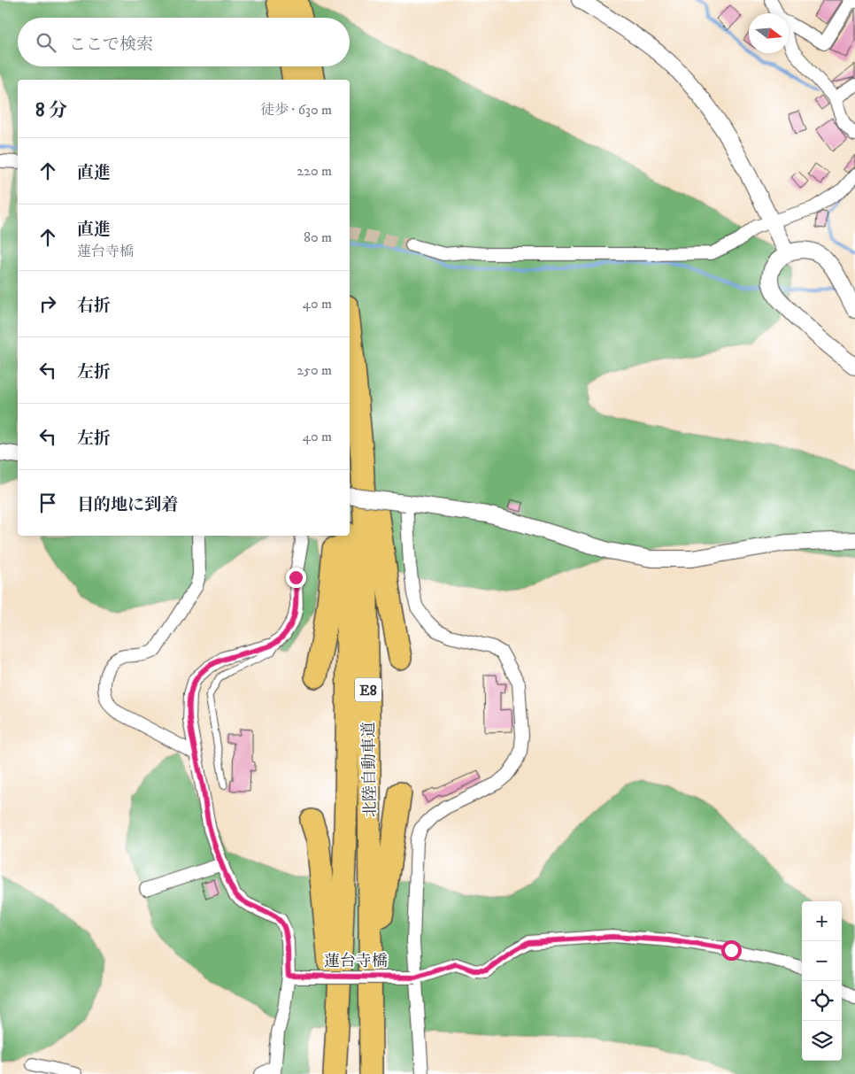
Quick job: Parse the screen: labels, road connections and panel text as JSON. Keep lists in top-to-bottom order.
{
  "streets": {
    "highway": ["E8", "北陸自動車道"],
    "street": ["蓮台寺橋"]
  },
  "north": "right",
  "page": {
    "search": "ここで検索",
    "heading": ["8 分", "徒歩 · 630 m"],
    "list": [
      ["直進", "220 m"],
      ["直進", "蓮台寺橋", "80 m"],
      ["右折", "40 m"],
      ["左折", "250 m"],
      ["左折", "40 m"],
      "目的地に到着"
    ],
    "map_buttons": ["+", "−"]
  }
}
